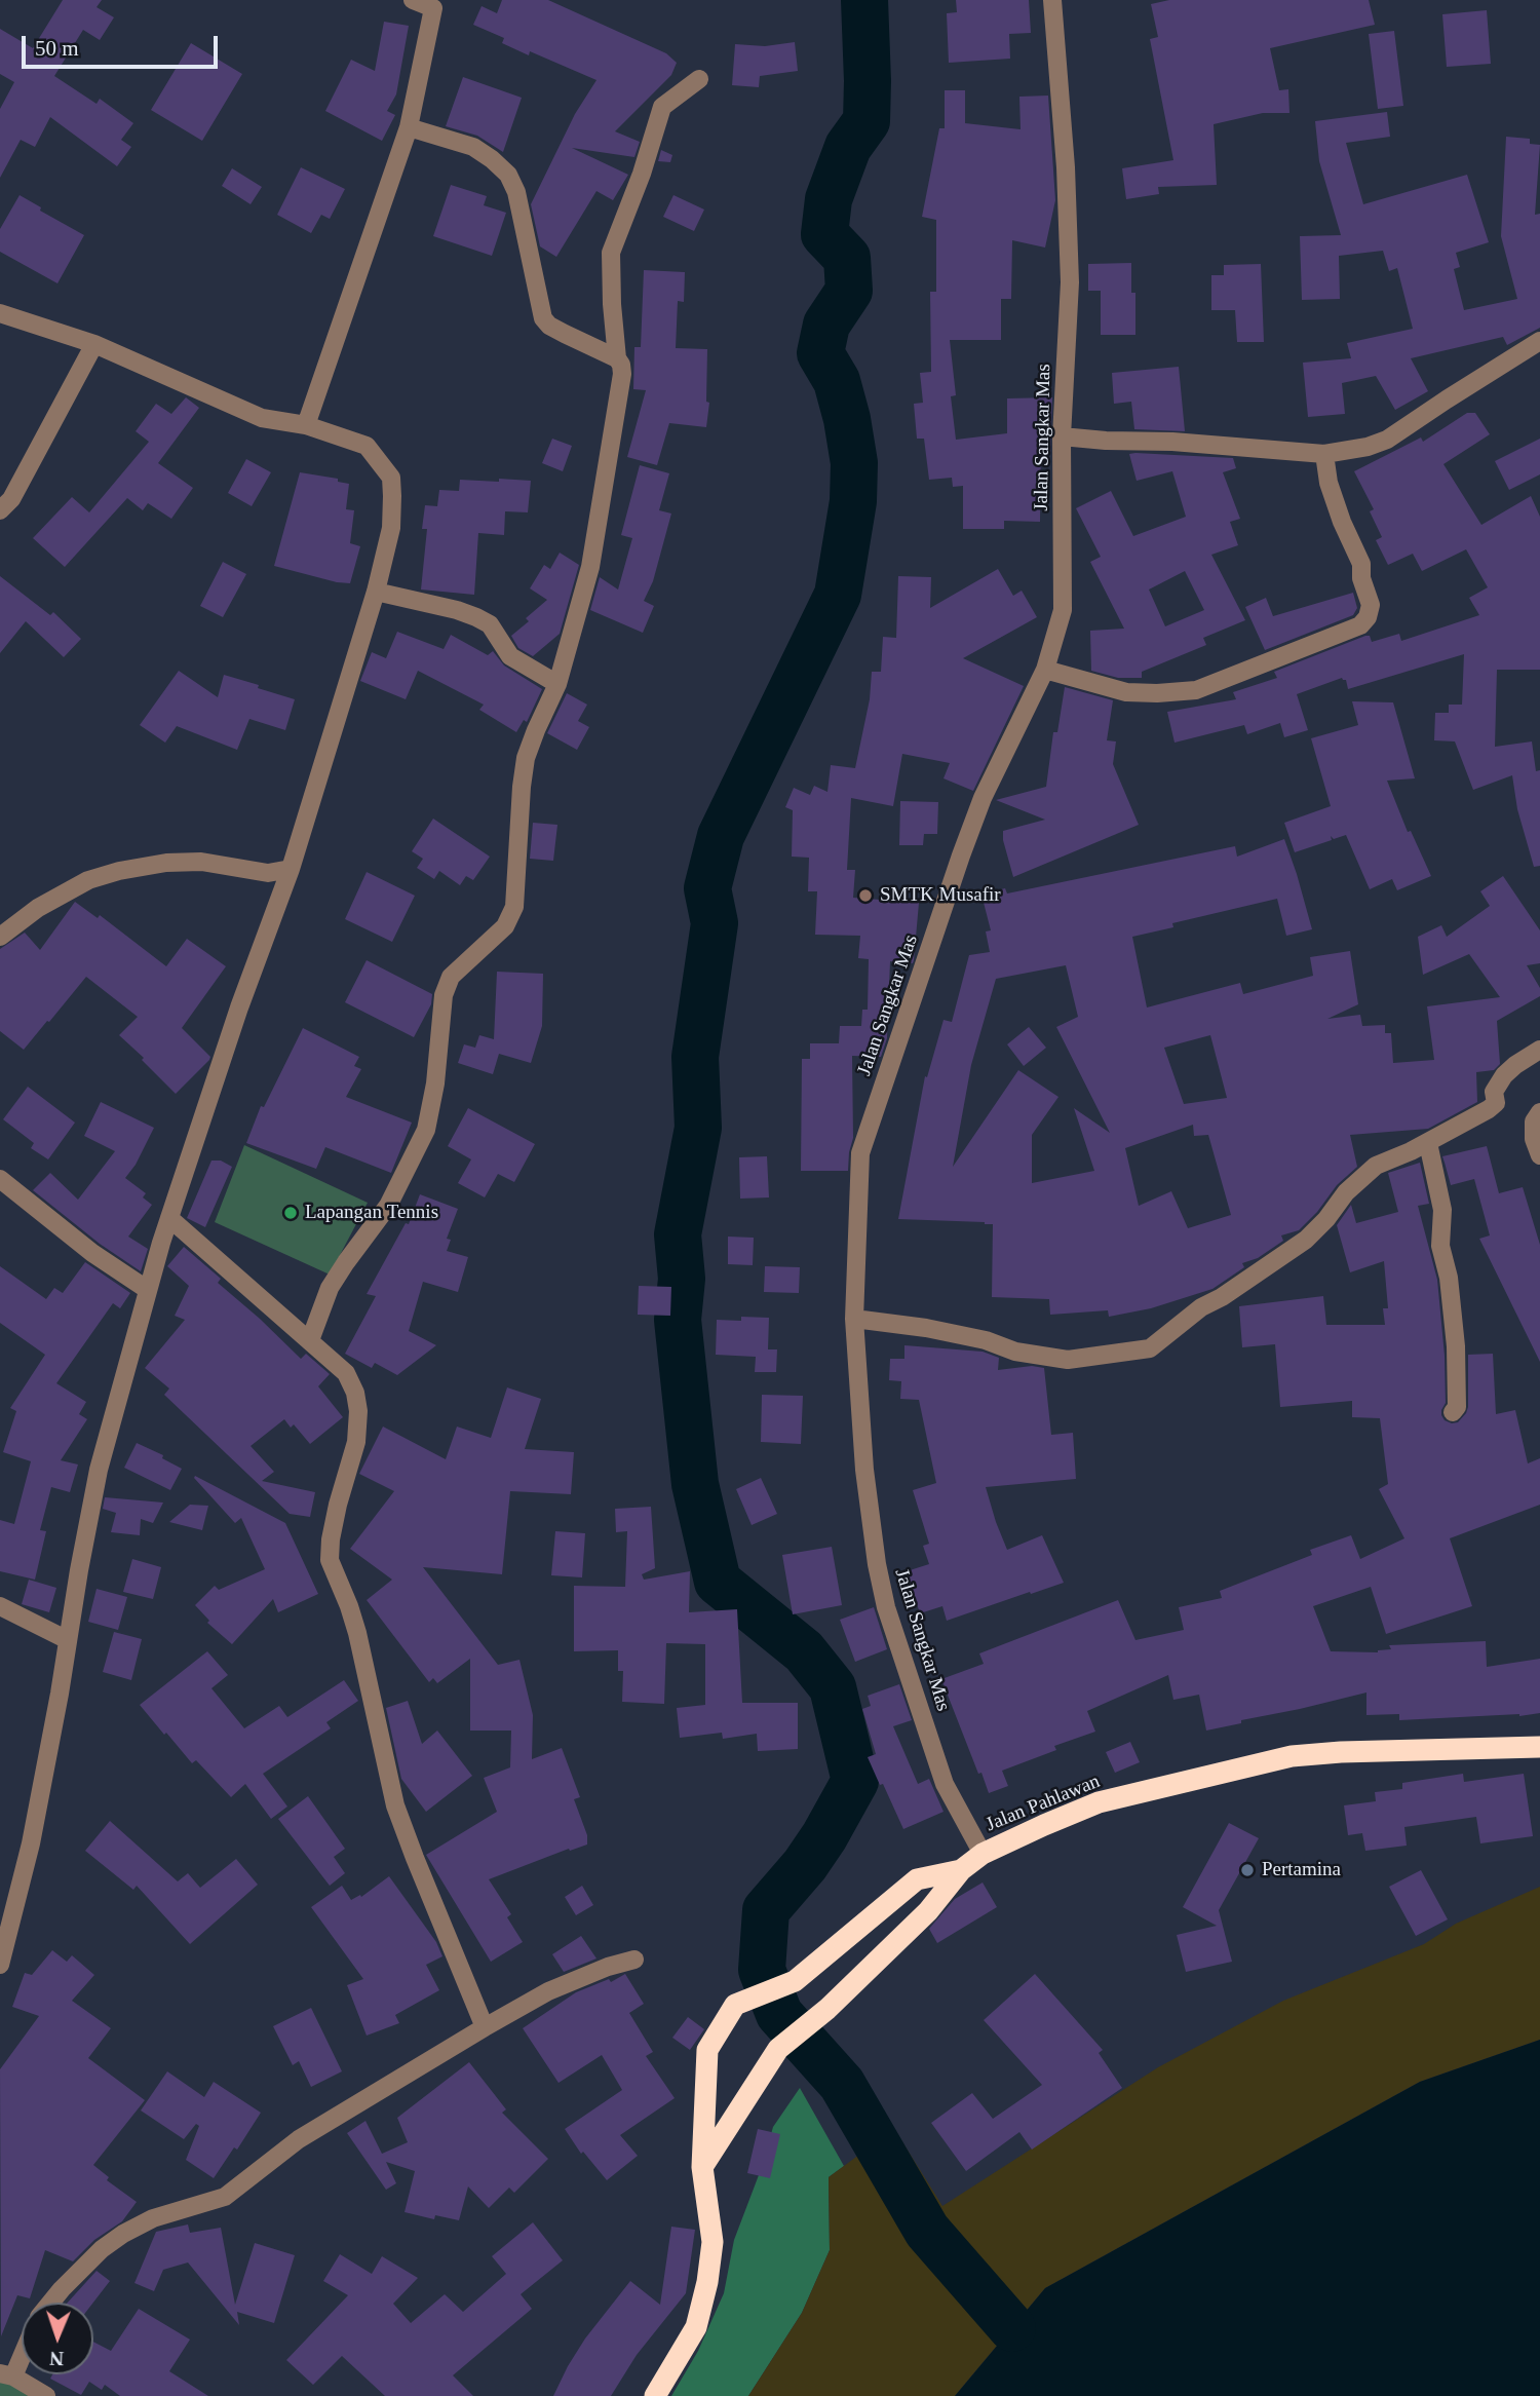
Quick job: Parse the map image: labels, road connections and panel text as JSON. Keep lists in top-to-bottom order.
{
  "streets": {
    "highway": ["Jalan Pahlawan"],
    "street": ["Jalan Sangkar Mas"]
  },
  "crossings": [
    ["Jalan Sangkar Mas", "Jalan Pahlawan"]
  ],
  "places": ["SMTK Musafir", "Lapangan Tennis", "Pertamina"],
  "scale_bar": "50 m",
  "north": "bottom"
}
